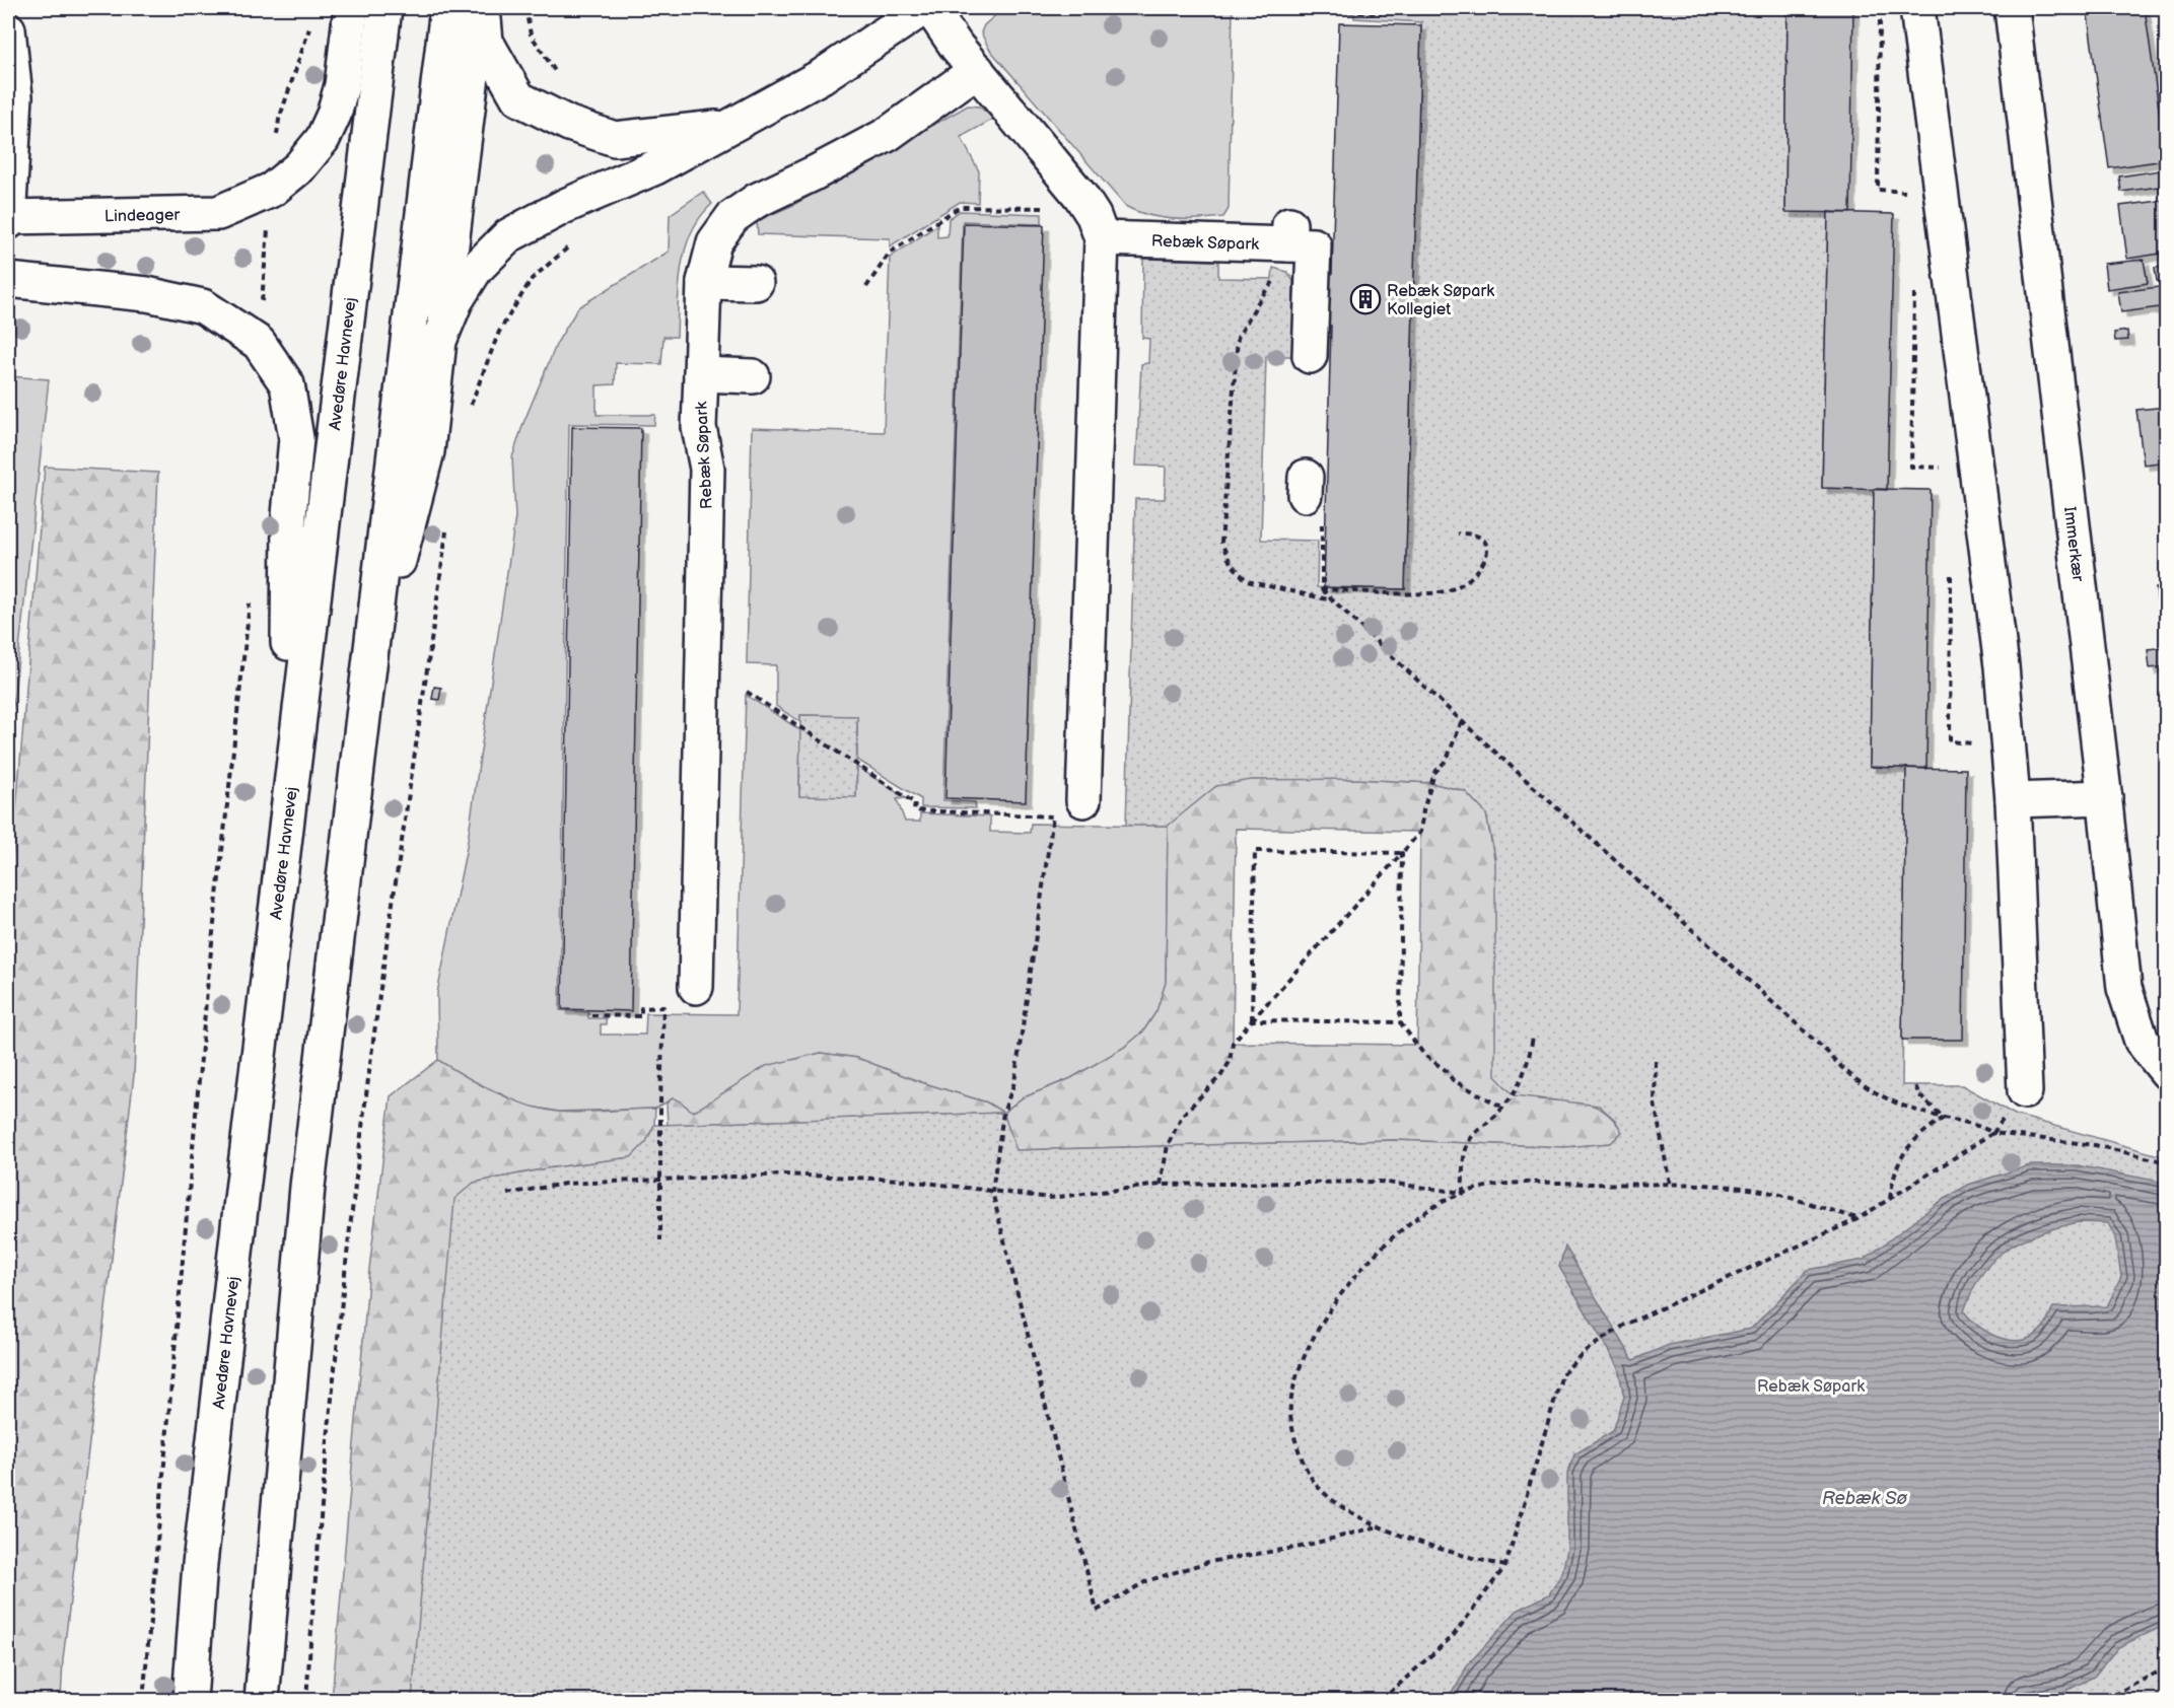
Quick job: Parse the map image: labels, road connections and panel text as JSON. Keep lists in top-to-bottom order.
{
  "streets": {
    "street": [
      "Lindeager",
      "Rebæk Søpark",
      "Avedøre Havnevej",
      "Immerkær"
    ]
  },
  "water": ["Rebæk Sø"],
  "parks": ["Rebæk Søpark"],
  "places": {
    "building": ["Rebæk Søpark Kollegiet"]
  }
}
